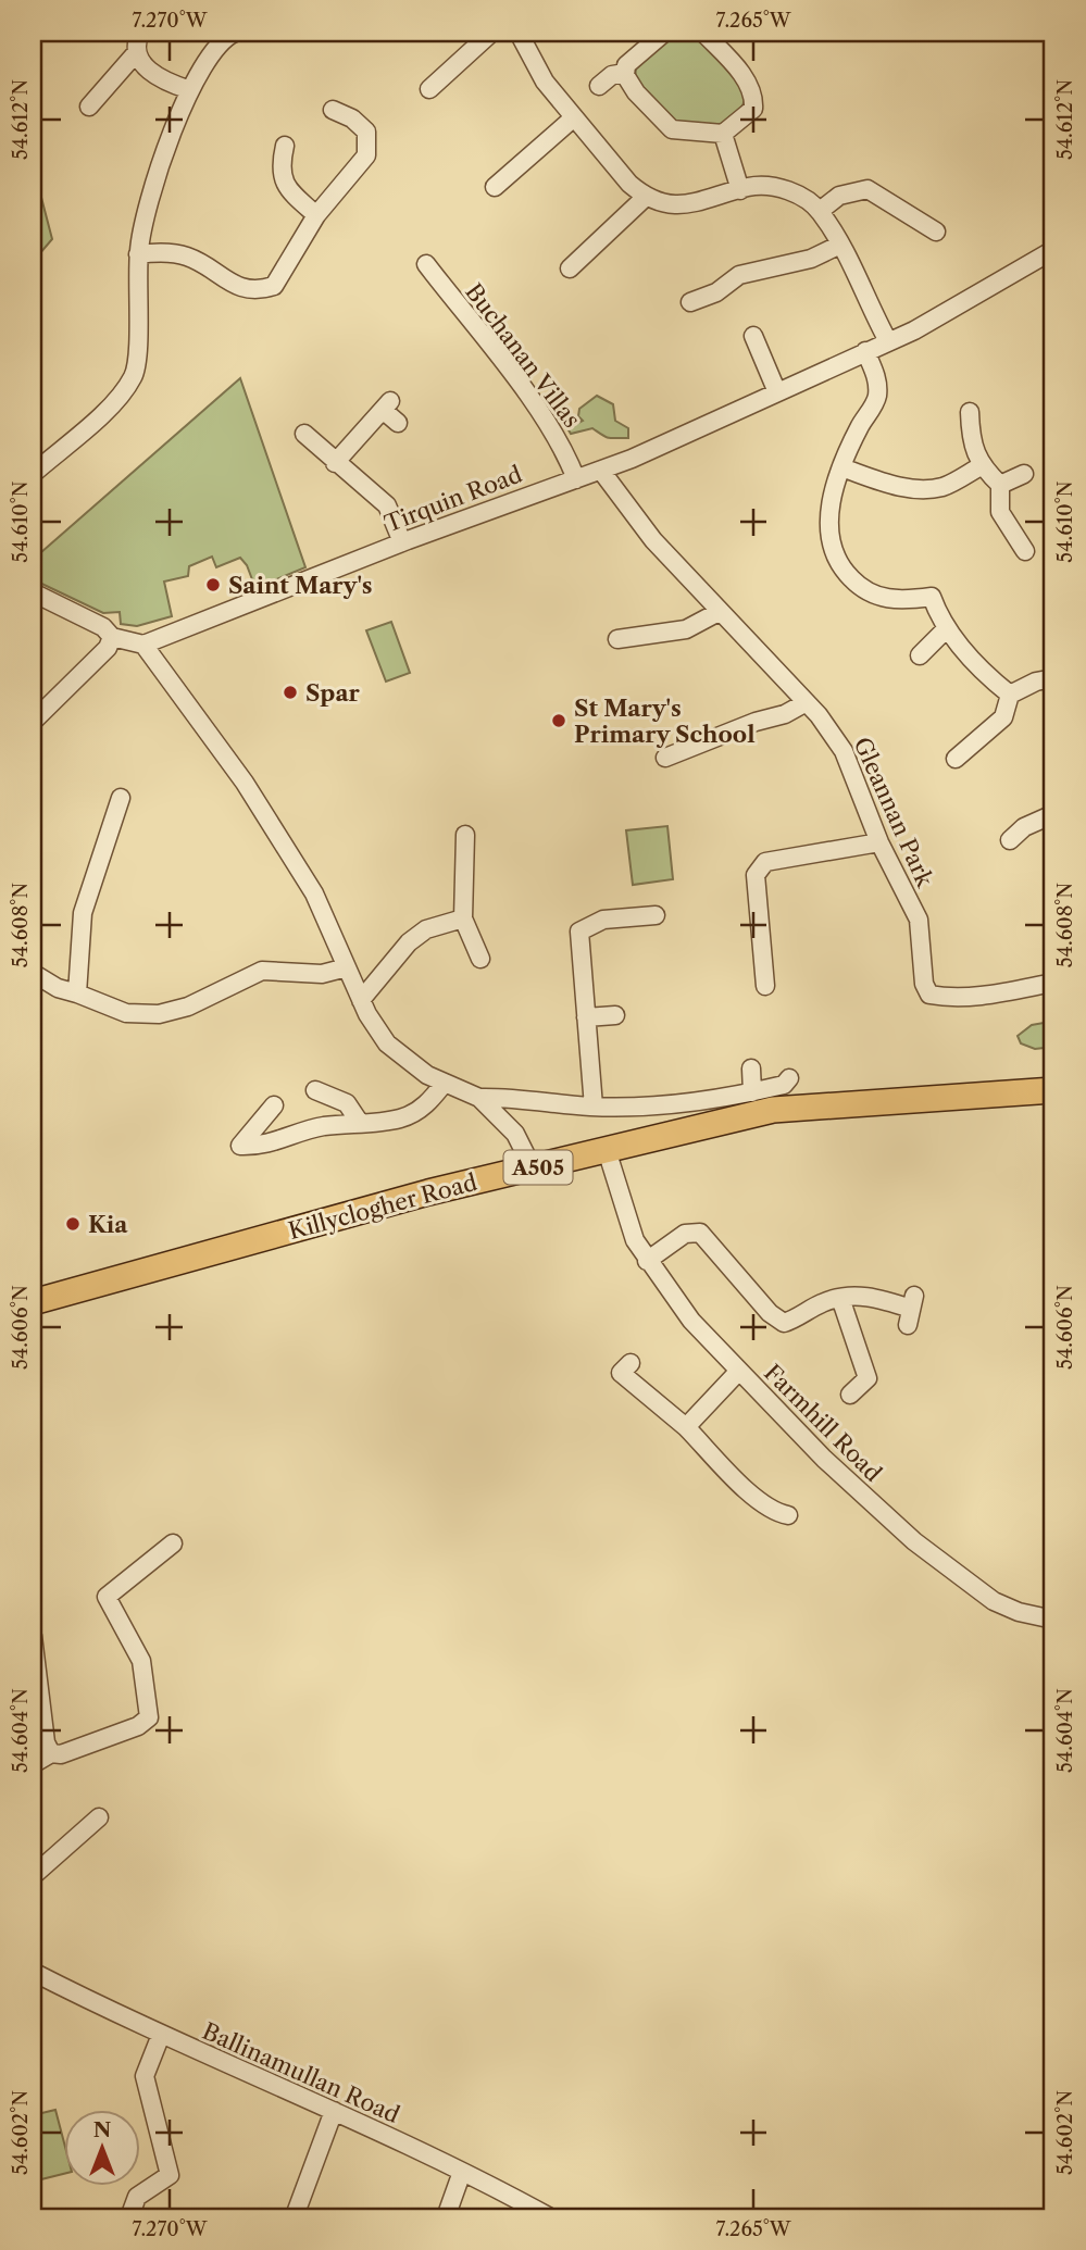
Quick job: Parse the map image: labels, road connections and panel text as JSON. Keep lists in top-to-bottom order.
{
  "streets": {
    "highway": ["A505", "Killyclogher Road"],
    "street": [
      "Buchanan Villas",
      "Tirquin Road",
      "Gleannan Park",
      "Farmhill Road",
      "Ballinamullan Road"
    ]
  },
  "crossings": [
    ["Buchanan Villas", "Tirquin Road"],
    ["Tirquin Road", "Gleannan Park"],
    ["Killyclogher Road", "Farmhill Road"]
  ],
  "places": [
    "Saint Mary's",
    "Spar",
    "St Mary's Primary School",
    "Kia"
  ],
  "north": "top",
  "coordinates": [
    "7.270°W",
    "7.265°W",
    "54.612°N",
    "54.610°N",
    "54.608°N",
    "54.606°N",
    "54.604°N",
    "54.602°N"
  ]
}
